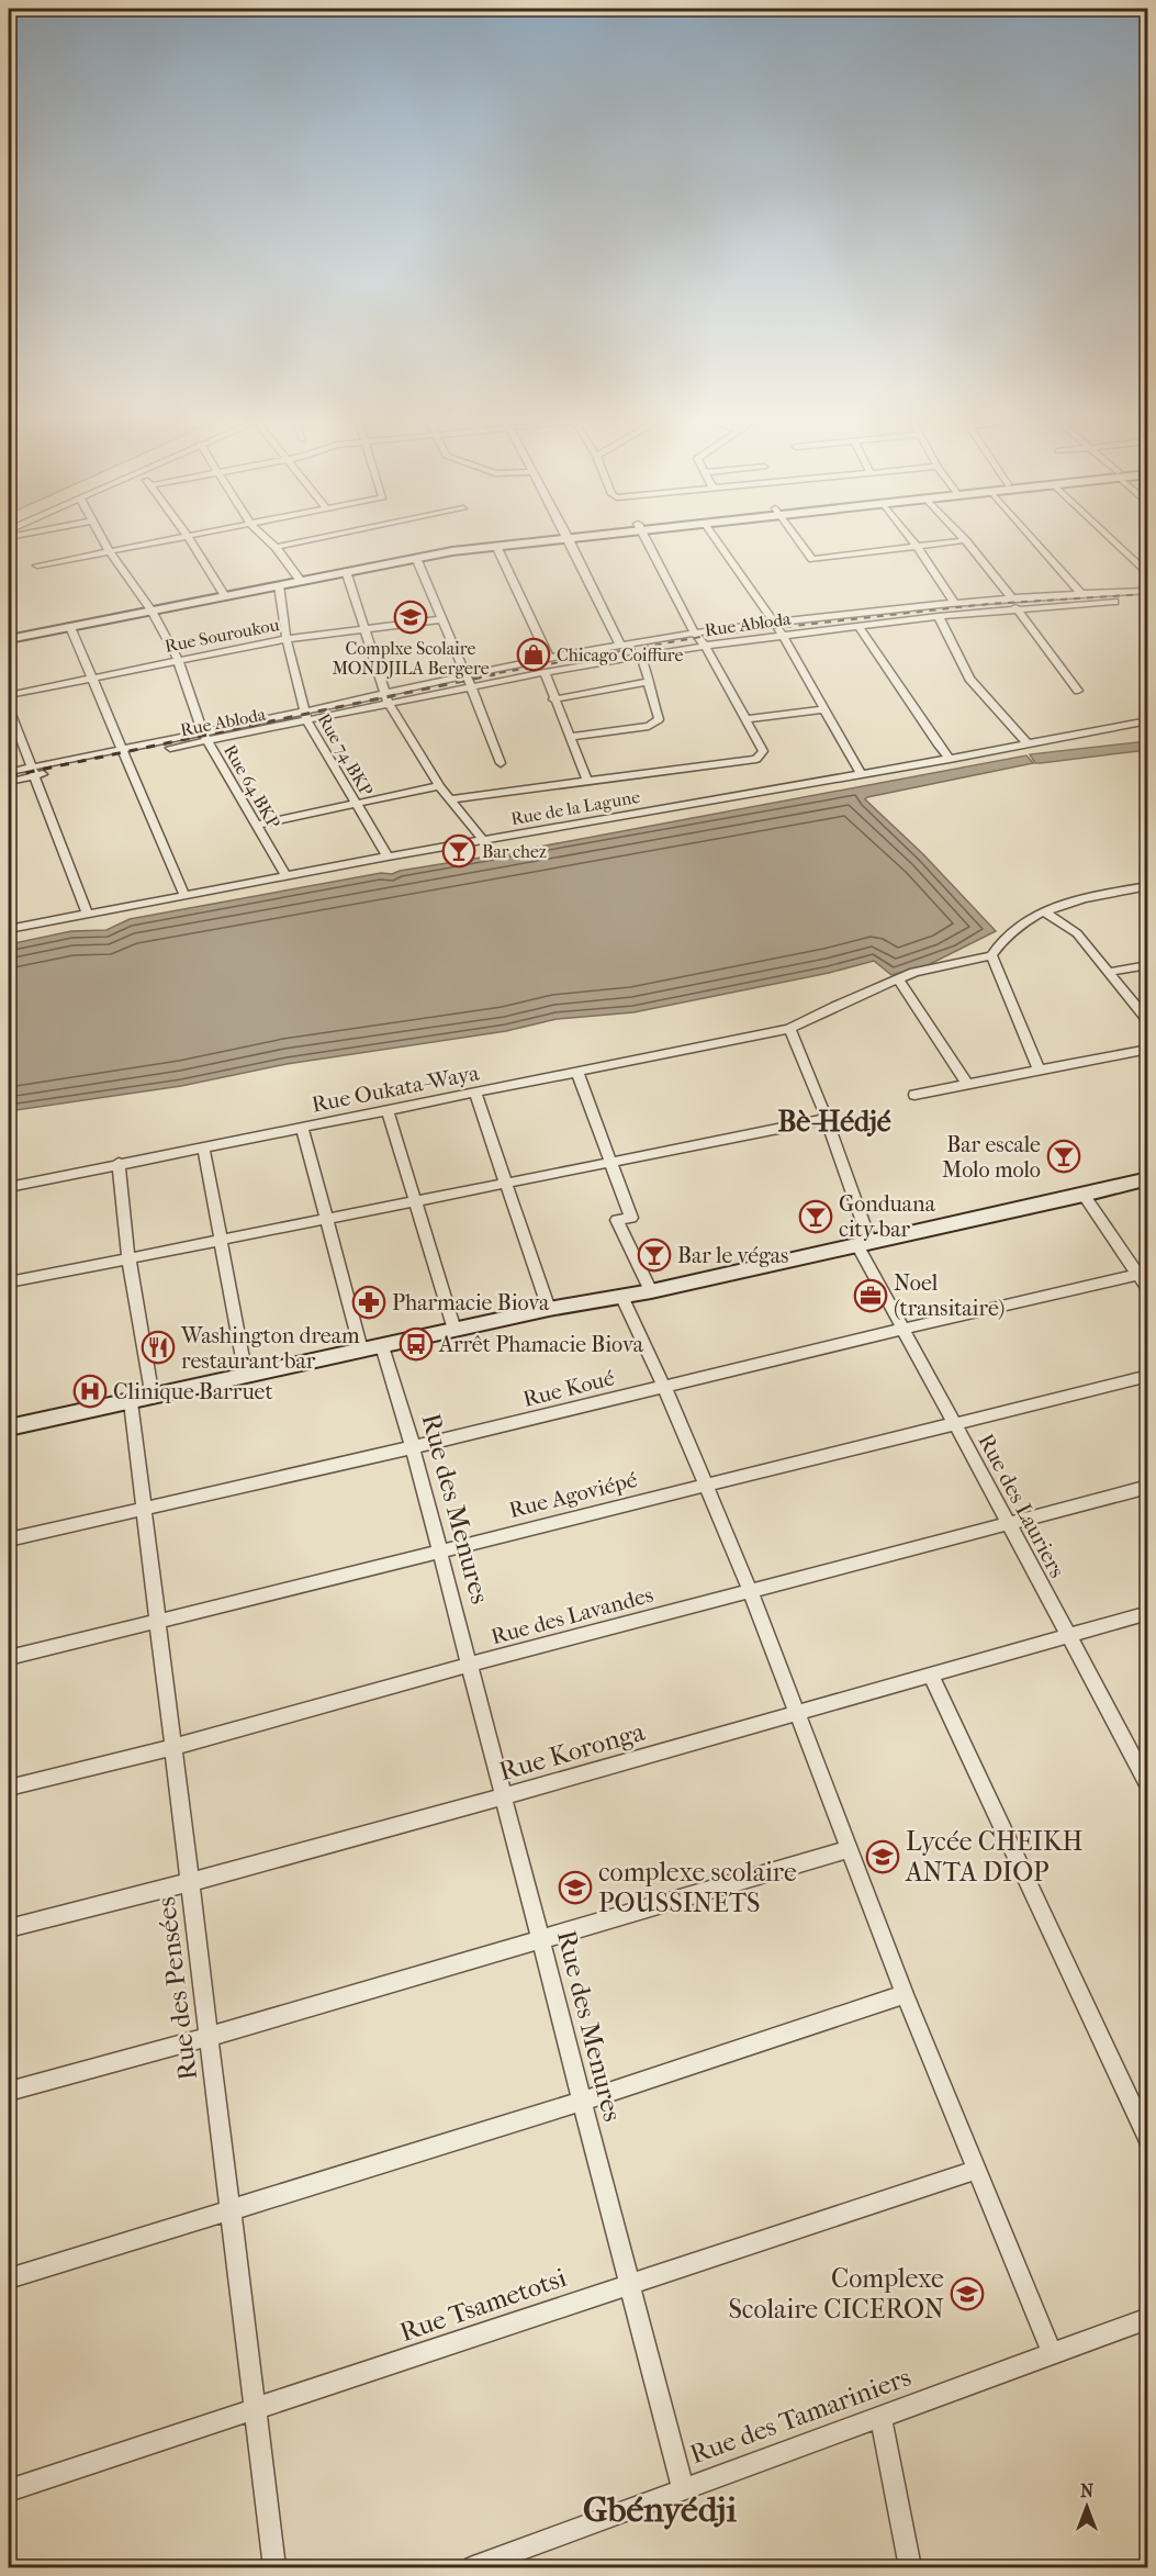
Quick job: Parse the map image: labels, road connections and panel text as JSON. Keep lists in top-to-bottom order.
{
  "streets": {
    "street": [
      "Rue Abloda",
      "Rue Souroukou",
      "Rue 74 BKP",
      "Rue 64 BKP",
      "Rue de la Lagune",
      "Rue Oukata-Waya",
      "Rue Koué",
      "Rue Agoviépé",
      "Rue des Lauriers",
      "Rue des Menures",
      "Rue des Lavandes",
      "Rue Koronga",
      "Rue des Pensées",
      "Rue Tsametotsi",
      "Rue des Tamariniers"
    ]
  },
  "crossings": [
    ["Rue Abloda", "Rue 74 BKP"],
    ["Rue Abloda", "Rue 64 BKP"],
    ["Rue Souroukou", "Rue 74 BKP"],
    ["Rue Souroukou", "Rue 64 BKP"],
    ["Rue 74 BKP", "Rue de la Lagune"],
    ["Rue 64 BKP", "Rue de la Lagune"],
    ["Rue Oukata-Waya", "Rue des Lauriers"],
    ["Rue Koué", "Rue des Lauriers"],
    ["Rue Koué", "Rue des Menures"],
    ["Rue Koué", "Rue des Pensées"],
    ["Rue Agoviépé", "Rue des Lauriers"],
    ["Rue Agoviépé", "Rue des Menures"],
    ["Rue Agoviépé", "Rue des Pensées"],
    ["Rue des Lauriers", "Rue des Lavandes"],
    ["Rue des Lauriers", "Rue Koronga"],
    ["Rue des Menures", "Rue des Lavandes"],
    ["Rue des Menures", "Rue Koronga"],
    ["Rue des Menures", "Rue Tsametotsi"],
    ["Rue des Menures", "Rue des Tamariniers"],
    ["Rue des Lavandes", "Rue des Pensées"],
    ["Rue Koronga", "Rue des Pensées"],
    ["Rue des Pensées", "Rue Tsametotsi"]
  ],
  "districts": ["Bè-Hédjé", "Gbényédji"],
  "places": {
    "school or university": [
      "Complxe Scolaire MONDJILA Bergere",
      "Lycée CHEIKH ANTA DIOP",
      "complexe scolaire POUSSINETS",
      "Complexe Scolaire CICERON"
    ],
    "shop": ["Chicago Coiffure"],
    "bar": [
      "Bar chez",
      "Bar escale Molo molo",
      "Gonduana city bar",
      "Bar le végas"
    ],
    "office": ["Noel (transitaire)"],
    "pharmacy": ["Pharmacie Biova"],
    "bus stop": ["Arrêt Phamacie Biova"],
    "restaurant": ["Washington dream restaurant bar"],
    "hospital": ["Clinique Barruet"]
  },
  "north": "top"
}
